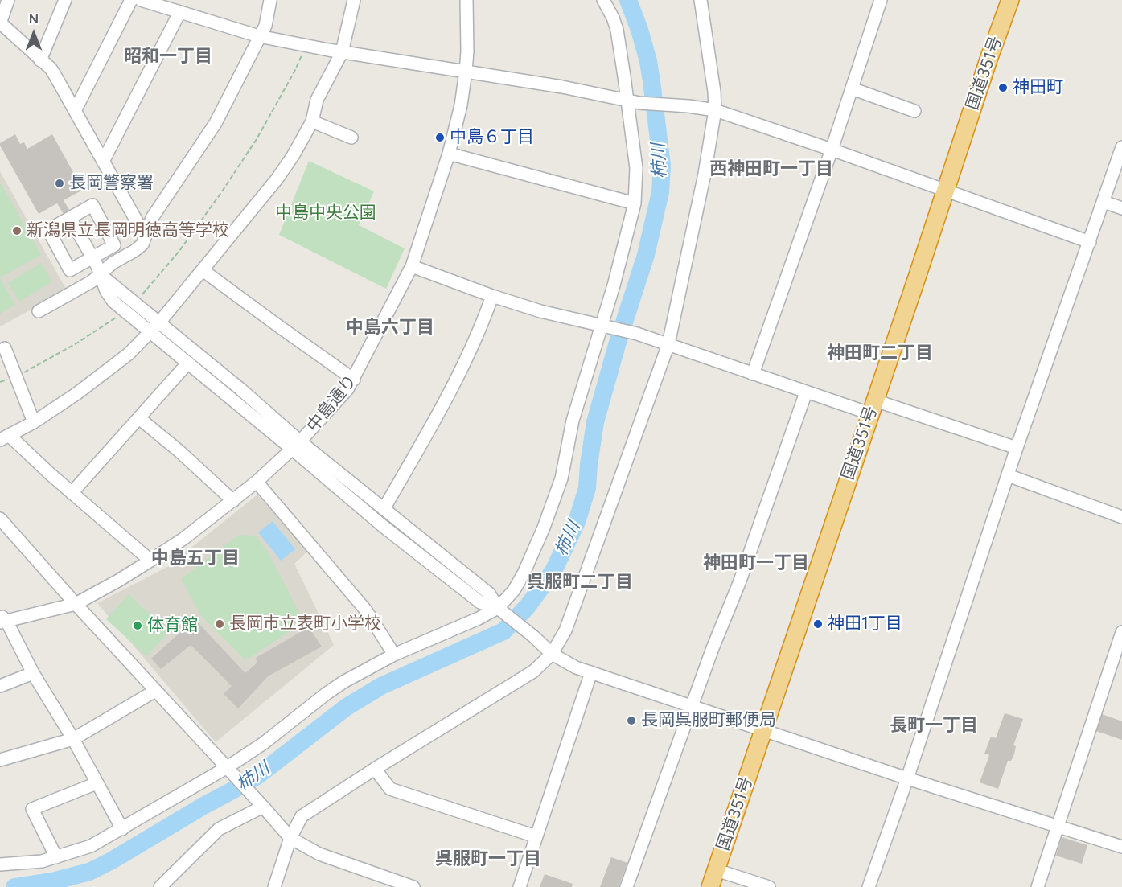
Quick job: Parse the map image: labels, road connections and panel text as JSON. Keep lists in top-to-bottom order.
{
  "streets": {
    "highway": ["国道351号"],
    "street": ["中島通り"]
  },
  "districts": [
    "昭和一丁目",
    "西神田町一丁目",
    "中島六丁目",
    "神田町二丁目",
    "中島五丁目",
    "神田町一丁目",
    "呉服町二丁目",
    "長町一丁目",
    "呉服町一丁目"
  ],
  "water": ["柿川"],
  "parks": ["中島中央公園"],
  "places": [
    "神田町",
    "中島６丁目",
    "長岡警察署",
    "新潟県立長岡明徳高等学校",
    "長岡市立表町小学校",
    "神田1丁目",
    "体育館",
    "長岡呉服町郵便局"
  ],
  "north": "top"
}
